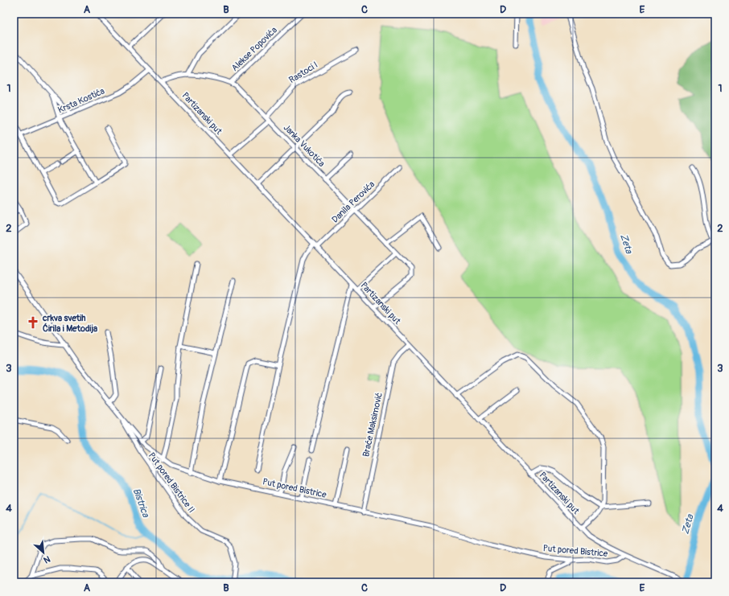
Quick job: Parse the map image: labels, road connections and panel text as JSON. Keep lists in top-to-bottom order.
{
  "streets": {
    "street": [
      "Alekse Popovića",
      "Rastoci I",
      "Krsta Kostića",
      "Partizanski put",
      "Janka Vukotića",
      "Danila Perovića",
      "Braće Maksimović",
      "Put pored Bistrice II",
      "Put pored Bistrice"
    ]
  },
  "crossings": [
    ["Alekse Popovića", "Janka Vukotića"],
    ["Rastoci I", "Partizanski put"],
    ["Rastoci I", "Janka Vukotića"],
    ["Krsta Kostića", "Partizanski put"],
    ["Partizanski put", "Janka Vukotića"],
    ["Partizanski put", "Danila Perovića"],
    ["Partizanski put", "Braće Maksimović"],
    ["Partizanski put", "Put pored Bistrice"],
    ["Janka Vukotića", "Danila Perovića"],
    ["Braće Maksimović", "Put pored Bistrice"],
    ["Put pored Bistrice II", "Put pored Bistrice"]
  ],
  "water": ["Zeta", "Bistrica"],
  "places": {
    "church": ["crkva svetih Ćirila i Metodija"]
  },
  "north": "bottom right",
  "grid": {
    "columns": [
      "A",
      "B",
      "C",
      "D",
      "E"
    ],
    "rows": [
      "1",
      "2",
      "3",
      "4"
    ]
  }
}
